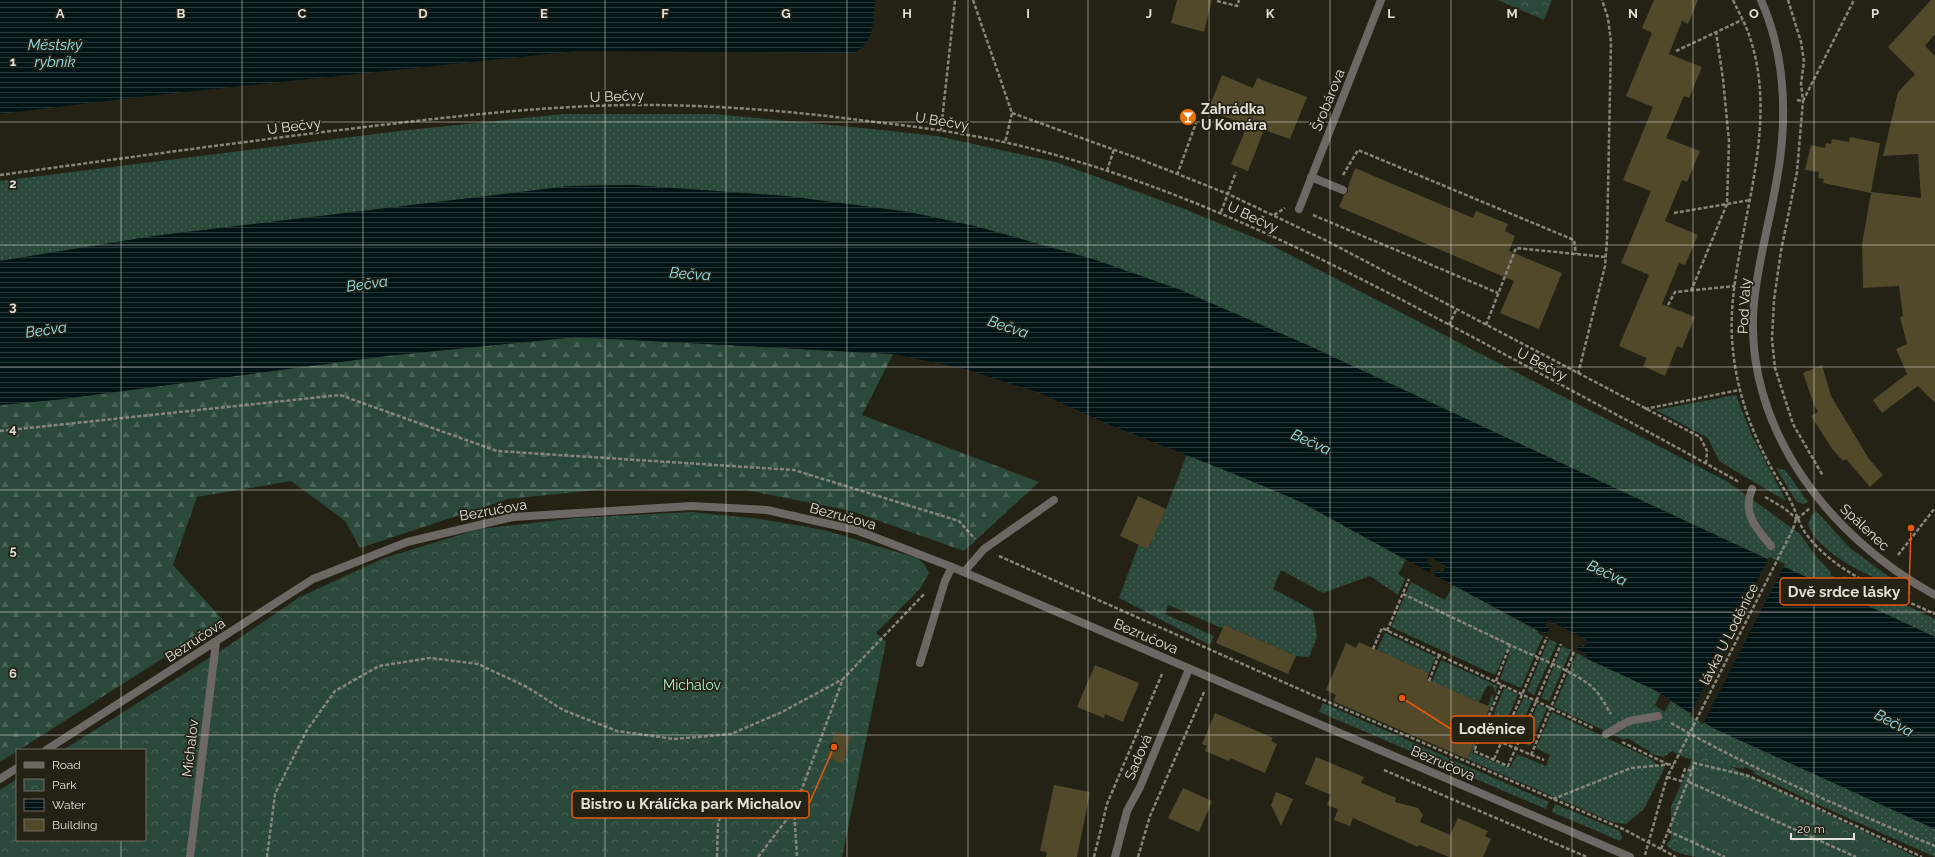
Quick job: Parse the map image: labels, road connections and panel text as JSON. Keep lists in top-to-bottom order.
{
  "streets": {
    "street": [
      "Šrobárova",
      "Pod Valy",
      "Bezručova",
      "Spálenec",
      "Michalov",
      "Sadová"
    ],
    "path": ["U Bečvy", "lávka U Loděnice"]
  },
  "crossings": [
    ["U Bečvy", "lávka U Loděnice"],
    ["Pod Valy", "Spálenec"],
    ["Bezručova", "Michalov"],
    ["Bezručova", "Sadová"]
  ],
  "water": ["Městský rybník", "Bečva"],
  "parks": ["Michalov"],
  "places": {
    "bar": ["Zahrádka U Komára"],
    "other": ["Dvě srdce lásky", "Loděnice", "Bistro u Králíčka park Michalov"]
  },
  "legend": [
    "Road",
    "Park",
    "Water",
    "Building"
  ],
  "scale_bar": "20 m",
  "grid": {
    "columns": [
      "A",
      "B",
      "C",
      "D",
      "E",
      "F",
      "G",
      "H",
      "I",
      "J",
      "K",
      "L",
      "M",
      "N",
      "O",
      "P"
    ],
    "rows": [
      "1",
      "2",
      "3",
      "4",
      "5",
      "6"
    ]
  }
}
